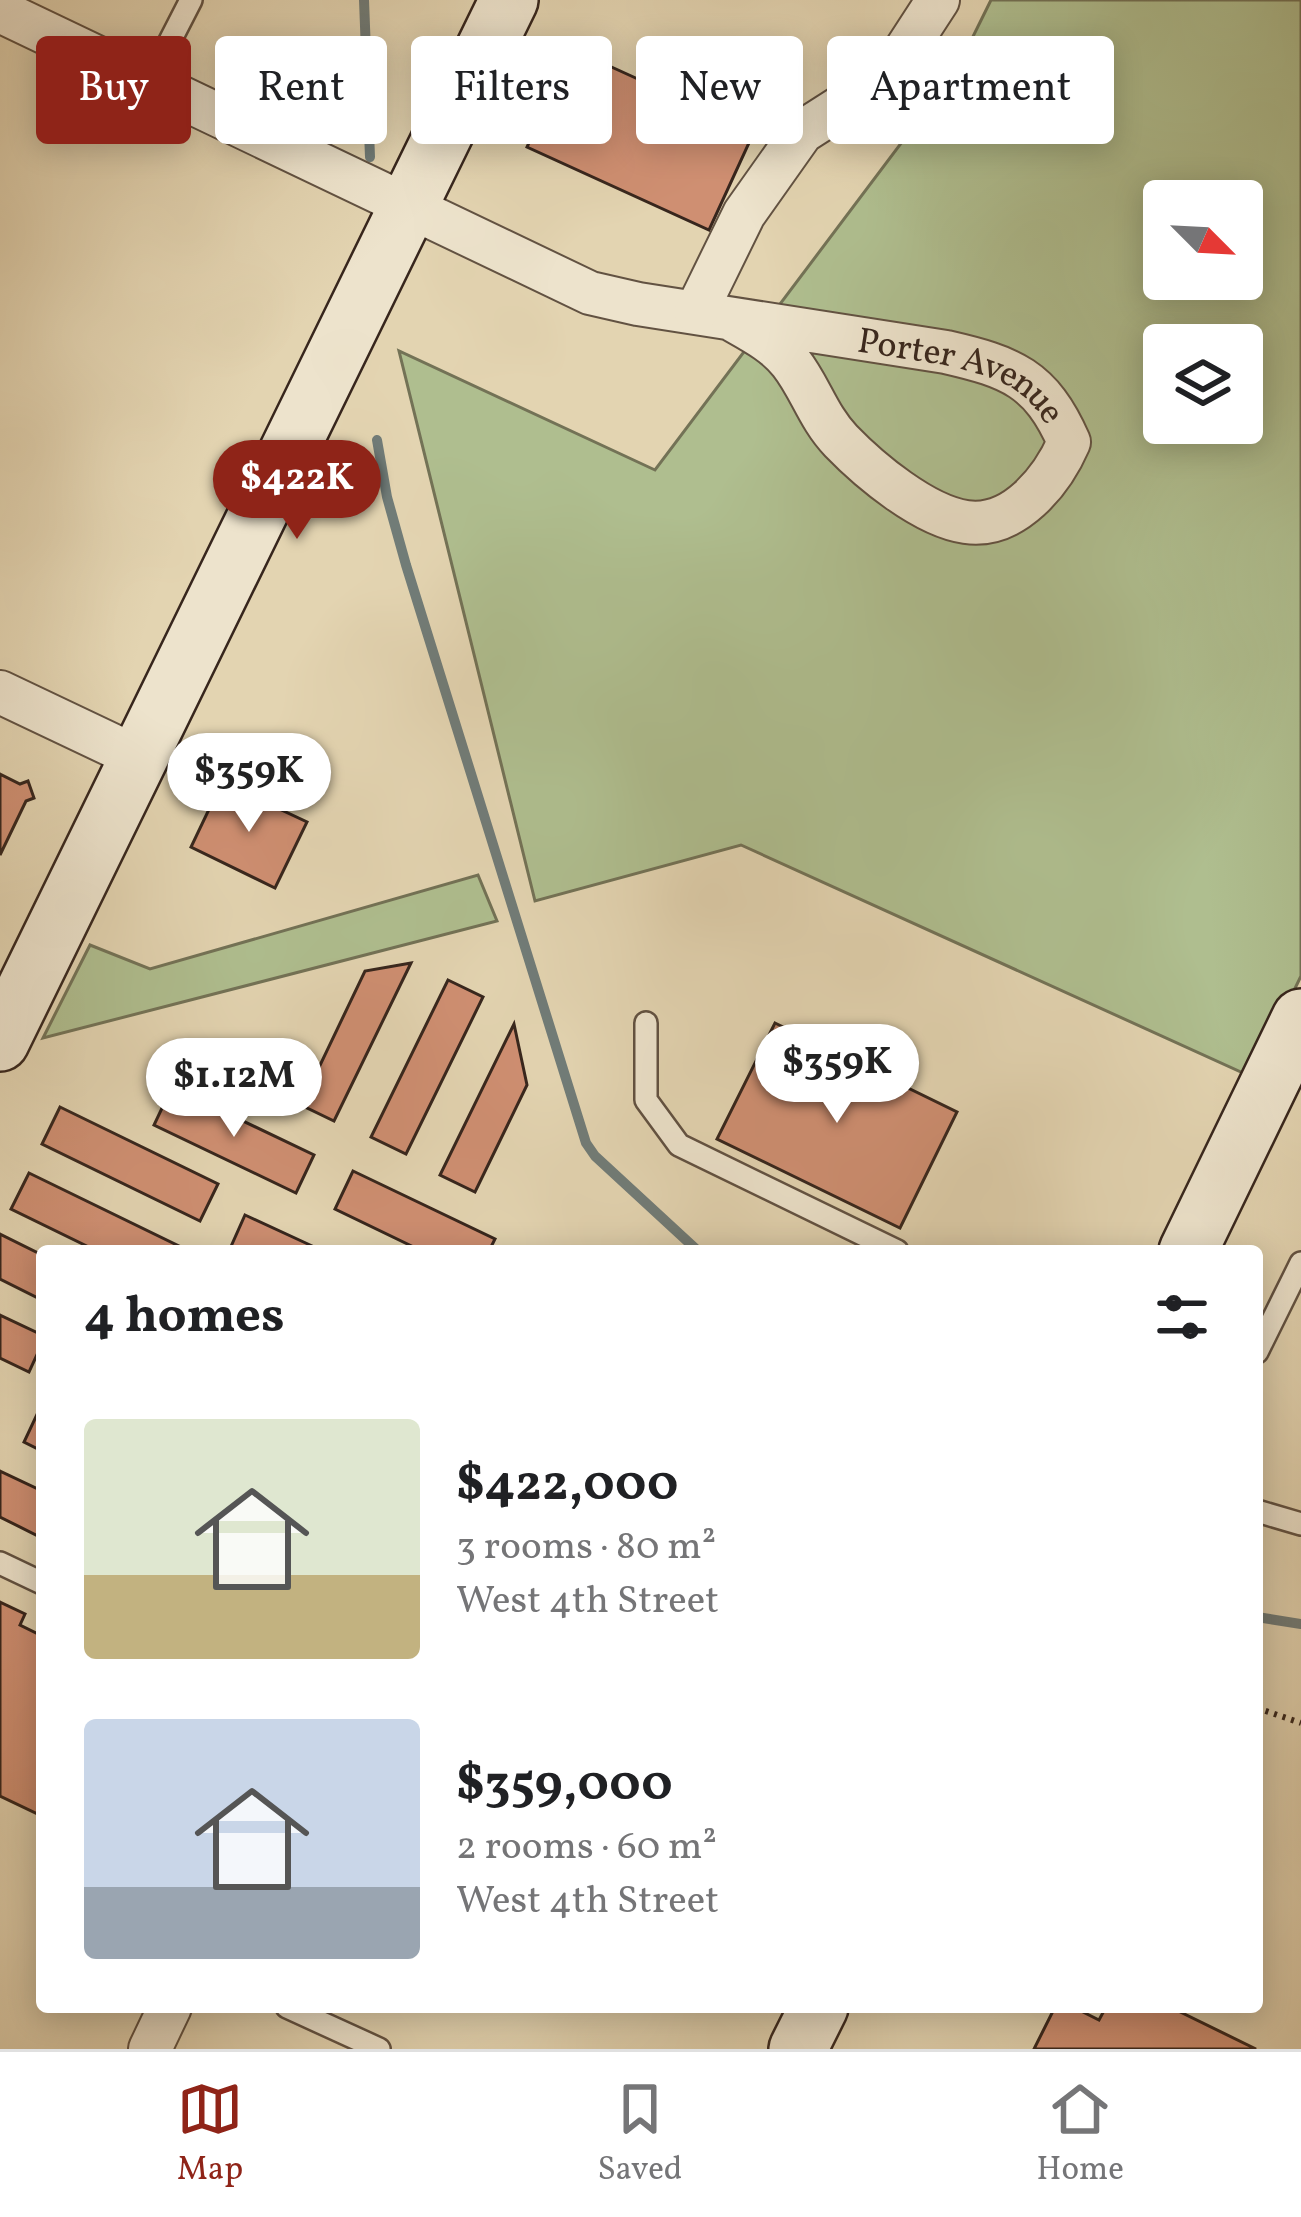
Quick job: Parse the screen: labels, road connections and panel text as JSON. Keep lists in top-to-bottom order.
{
  "streets": {
    "street": ["Porter Avenue"]
  },
  "north": "bottom right",
  "page": {
    "chip": [
      "Buy",
      "Rent",
      "Filters",
      "New",
      "Apartment"
    ],
    "price": [
      "$422K",
      "$359K",
      "$359K",
      "$1.12M"
    ],
    "heading": "4 homes",
    "list": [
      {
        "name": "$422,000",
        "note": "3 rooms · 80 m² · West 4th Street"
      },
      {
        "name": "$359,000",
        "note": "2 rooms · 60 m² · West 4th Street"
      }
    ],
    "tabs": ["Map", "Saved", "Home"]
  }
}
